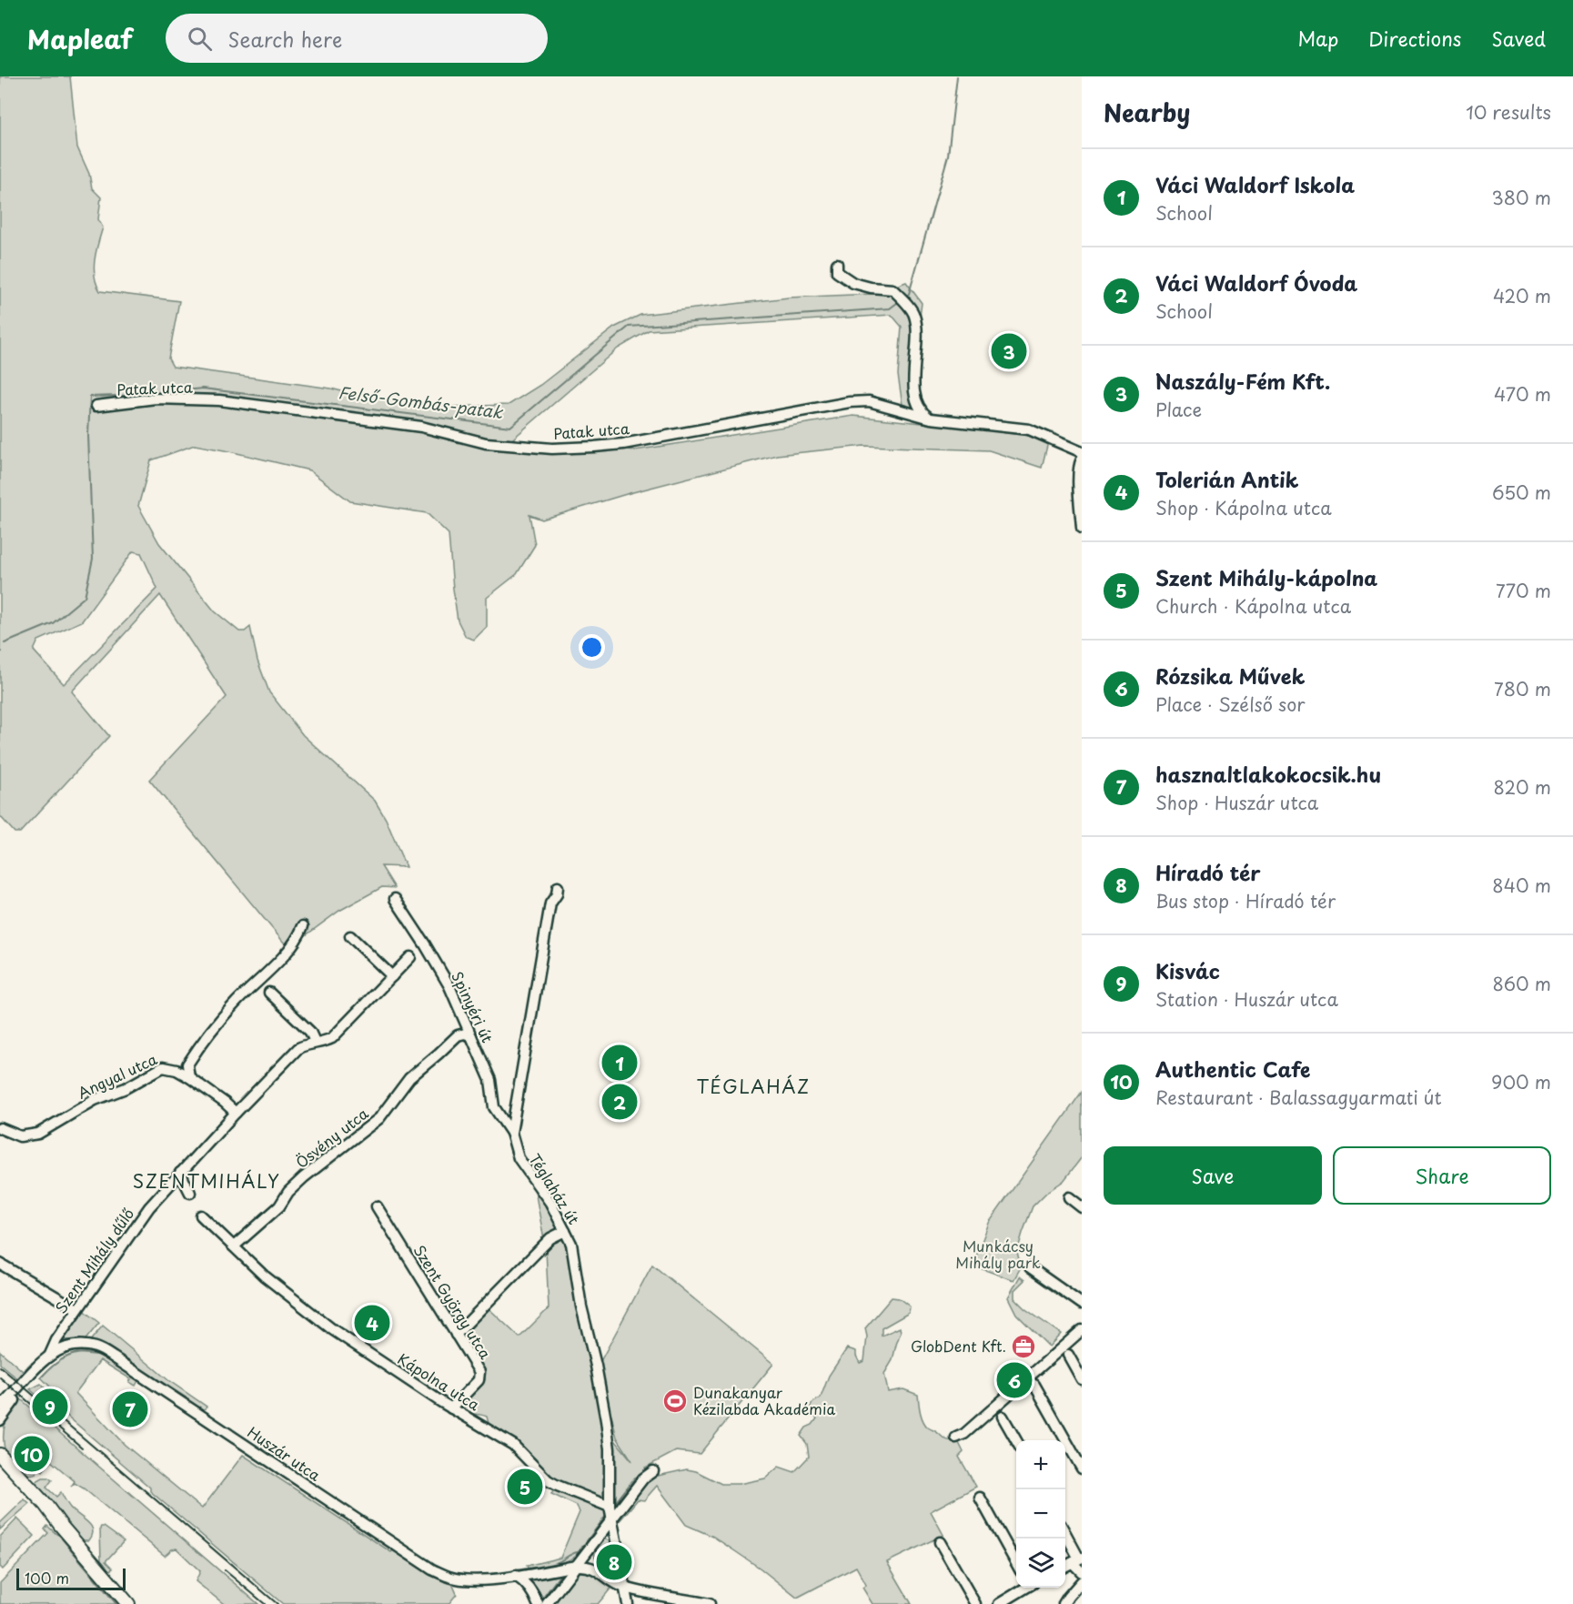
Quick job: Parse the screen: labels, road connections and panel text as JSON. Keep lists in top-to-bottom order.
{
  "streets": {
    "street": [
      "Patak utca",
      "Spinyéri út",
      "Angyal utca",
      "Ösvény utca",
      "Téglaház út",
      "Szent Mihály dűlő",
      "Szent György utca",
      "Kápolna utca",
      "Huszár utca"
    ]
  },
  "crossings": [
    ["Spinyéri út", "Ösvény utca"],
    ["Spinyéri út", "Téglaház út"],
    ["Ösvény utca", "Kápolna utca"],
    ["Téglaház út", "Kápolna utca"],
    ["Szent Mihály dűlő", "Huszár utca"],
    ["Szent György utca", "Kápolna utca"]
  ],
  "districts": ["TÉGLAHÁZ", "SZENTMIHÁLY"],
  "water": ["Felső-Gombás-patak"],
  "parks": ["Munkácsy Mihály park"],
  "places": {
    "office": ["GlobDent Kft."],
    "sports": ["Dunakanyar Kézilabda Akadémia"]
  },
  "scale_bar": "100 m",
  "page": {
    "header": "Mapleaf",
    "search": "Search here",
    "nav": ["Map", "Directions", "Saved"],
    "heading": ["Nearby", "10 results"],
    "list": [
      {
        "mark": "1",
        "name": "Váci Waldorf Iskola",
        "note": "School",
        "value": "380 m"
      },
      {
        "mark": "2",
        "name": "Váci Waldorf Óvoda",
        "note": "School",
        "value": "420 m"
      },
      {
        "mark": "3",
        "name": "Naszály-Fém Kft.",
        "note": "Place",
        "value": "470 m"
      },
      {
        "mark": "4",
        "name": "Tolerián Antik",
        "note": "Shop · Kápolna utca",
        "value": "650 m"
      },
      {
        "mark": "5",
        "name": "Szent Mihály-kápolna",
        "note": "Church · Kápolna utca",
        "value": "770 m"
      },
      {
        "mark": "6",
        "name": "Rózsika Művek",
        "note": "Place · Szélső sor",
        "value": "780 m"
      },
      {
        "mark": "7",
        "name": "hasznaltlakokocsik.hu",
        "note": "Shop · Huszár utca",
        "value": "820 m"
      },
      {
        "mark": "8",
        "name": "Híradó tér",
        "note": "Bus stop · Híradó tér",
        "value": "840 m"
      },
      {
        "mark": "9",
        "name": "Kisvác",
        "note": "Station · Huszár utca",
        "value": "860 m"
      },
      {
        "mark": "10",
        "name": "Authentic Cafe",
        "note": "Restaurant · Balassagyarmati út",
        "value": "900 m"
      }
    ],
    "pins": [
      "3",
      "1",
      "2",
      "4",
      "6",
      "9",
      "7",
      "10",
      "5",
      "8"
    ],
    "buttons": ["Save", "Share"],
    "map_buttons": ["+", "−"],
    "scale": "100 m"
  }
}
